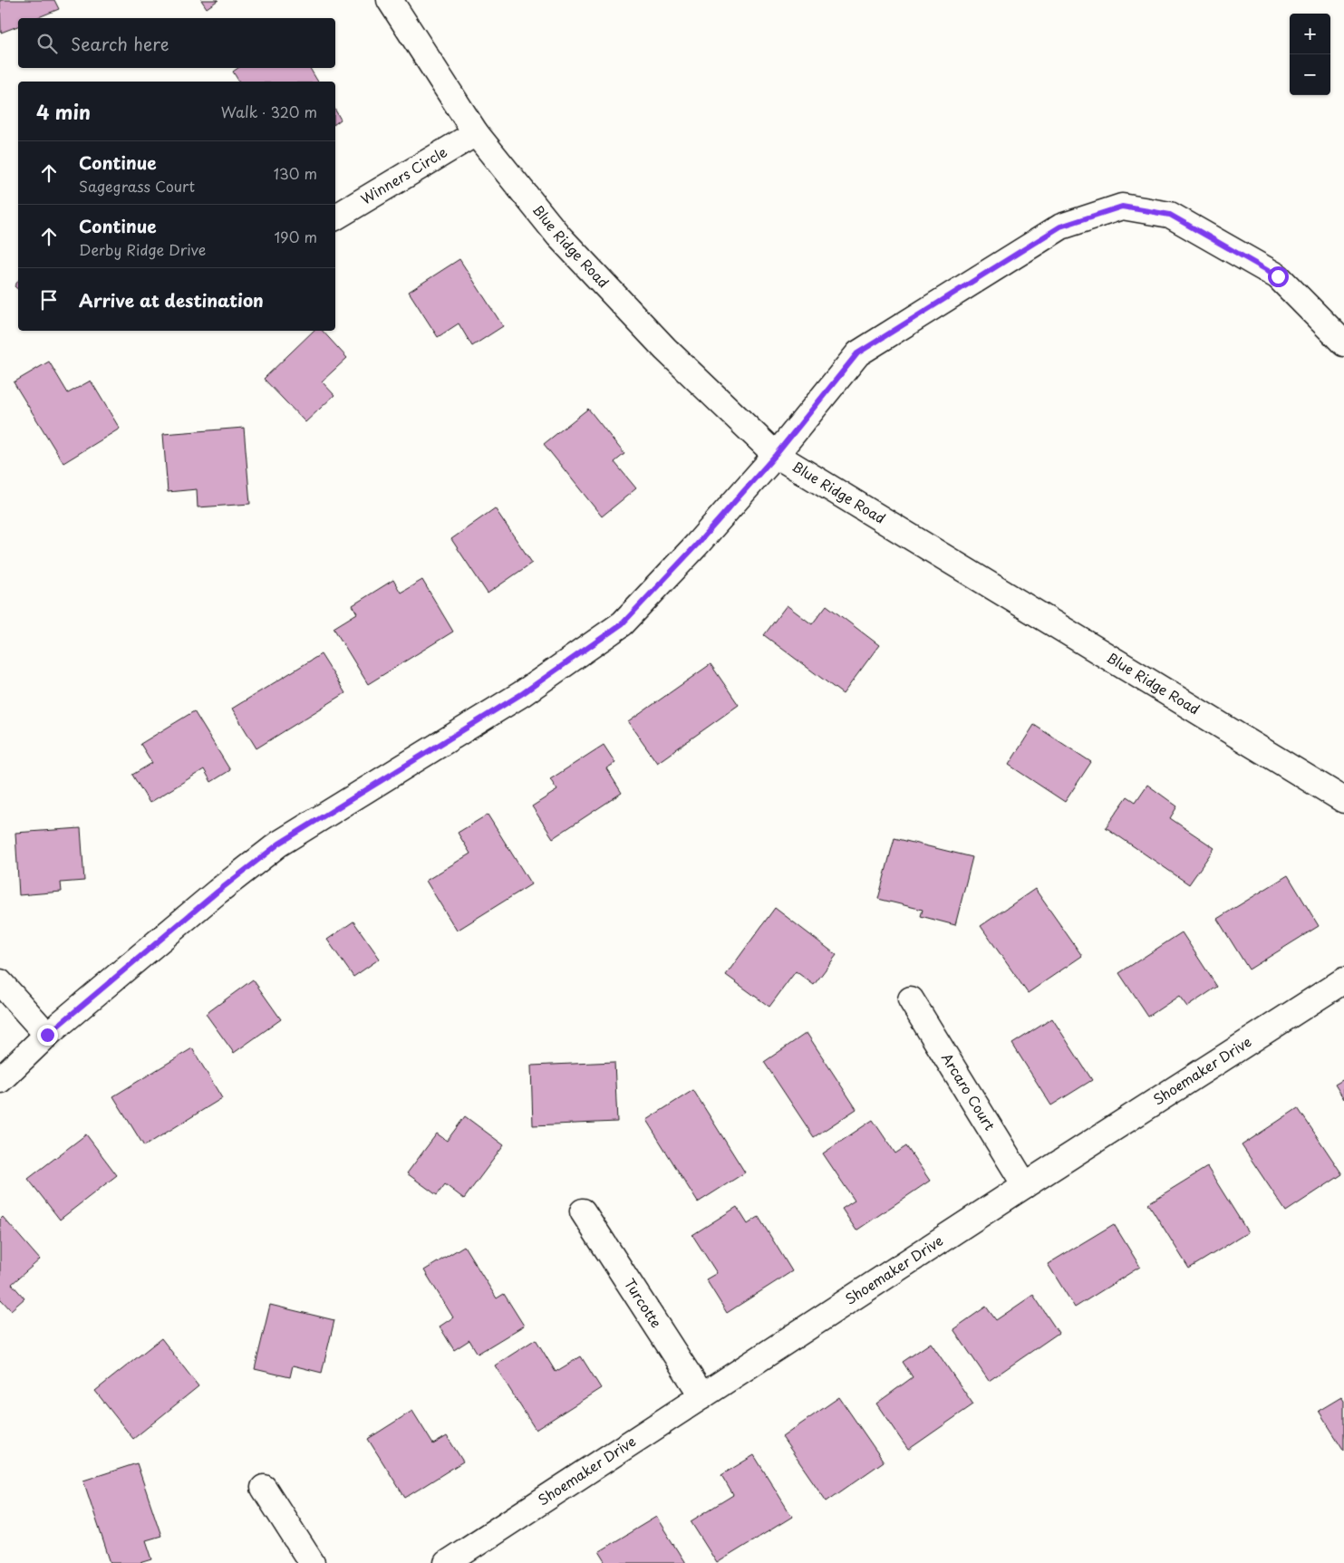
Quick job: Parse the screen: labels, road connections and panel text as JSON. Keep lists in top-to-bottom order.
{
  "streets": {
    "street": [
      "Winners Circle",
      "Blue Ridge Road",
      "Shoemaker Drive",
      "Arcaro Court",
      "Turcotte"
    ]
  },
  "crossings": [
    ["Winners Circle", "Blue Ridge Road"],
    ["Shoemaker Drive", "Arcaro Court"],
    ["Shoemaker Drive", "Turcotte"]
  ],
  "page": {
    "map_buttons": ["+", "−"],
    "search": "Search here",
    "heading": ["4 min", "Walk · 320 m"],
    "list": [
      ["Continue", "Sagegrass Court", "130 m"],
      ["Continue", "Derby Ridge Drive", "190 m"],
      "Arrive at destination"
    ]
  }
}
